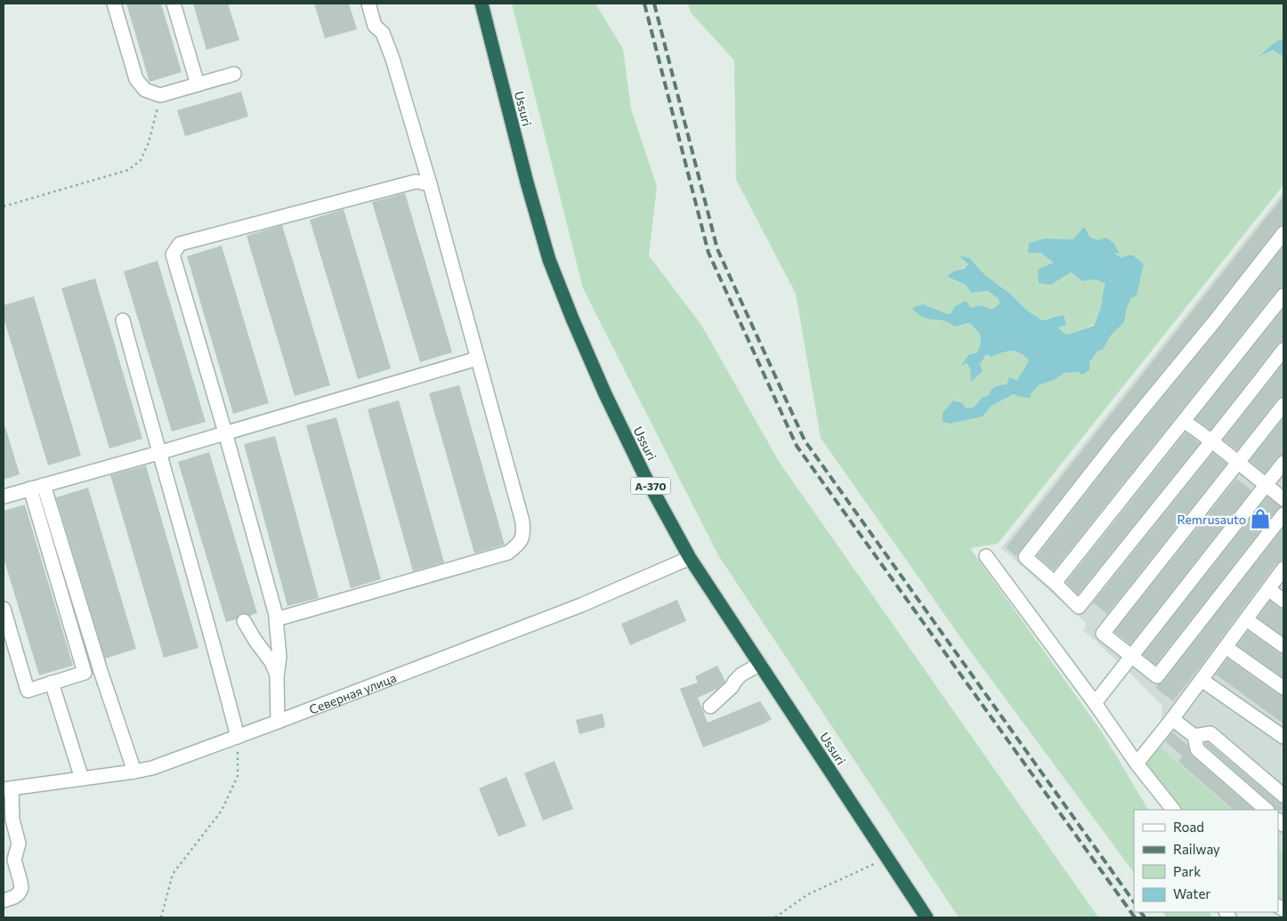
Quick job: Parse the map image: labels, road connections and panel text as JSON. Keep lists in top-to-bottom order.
{
  "streets": {
    "highway": ["Ussuri", "А-370"],
    "street": ["Северная улица"]
  },
  "crossings": [
    ["Ussuri", "Северная улица"]
  ],
  "places": {
    "shop": ["Remrusauto"]
  },
  "legend": [
    "Road",
    "Railway",
    "Park",
    "Water"
  ]
}
